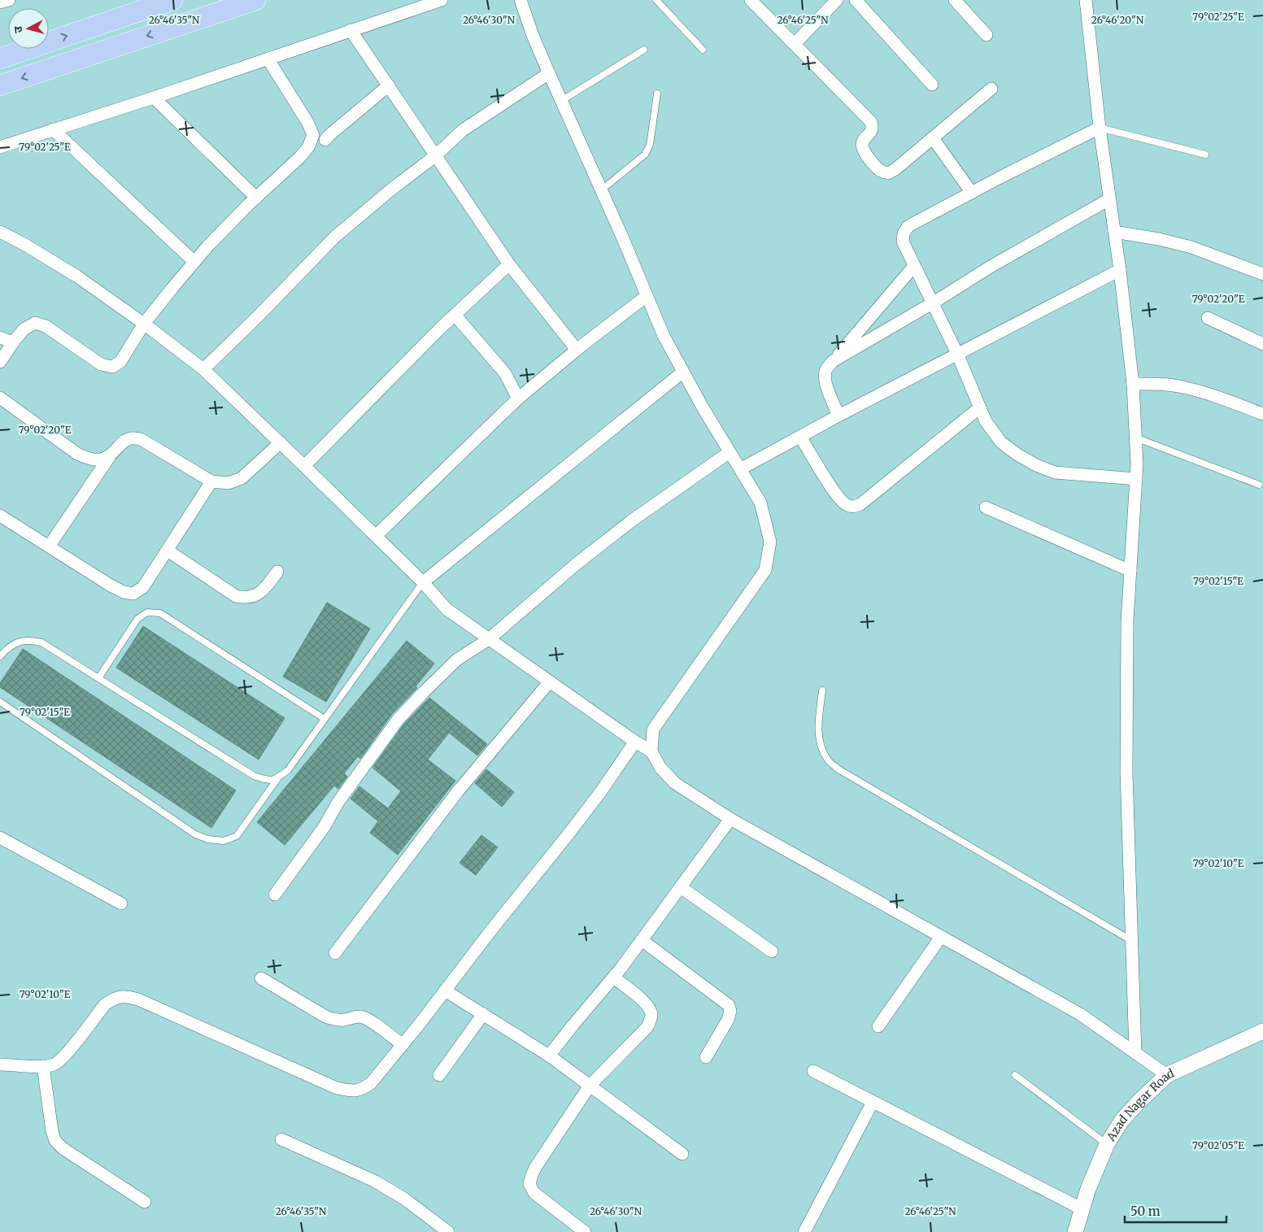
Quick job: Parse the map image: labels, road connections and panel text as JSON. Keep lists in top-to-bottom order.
{
  "streets": {
    "street": ["Azad Nagar Road"]
  },
  "scale_bar": "50 m",
  "north": "left",
  "coordinates": [
    "79°02'25\"E",
    "26°46'35\"N",
    "26°46'30\"N",
    "26°46'25\"N",
    "26°46'20\"N",
    "79°02'20\"E",
    "79°02'15\"E",
    "79°02'10\"E",
    "79°02'05\"E"
  ]
}
